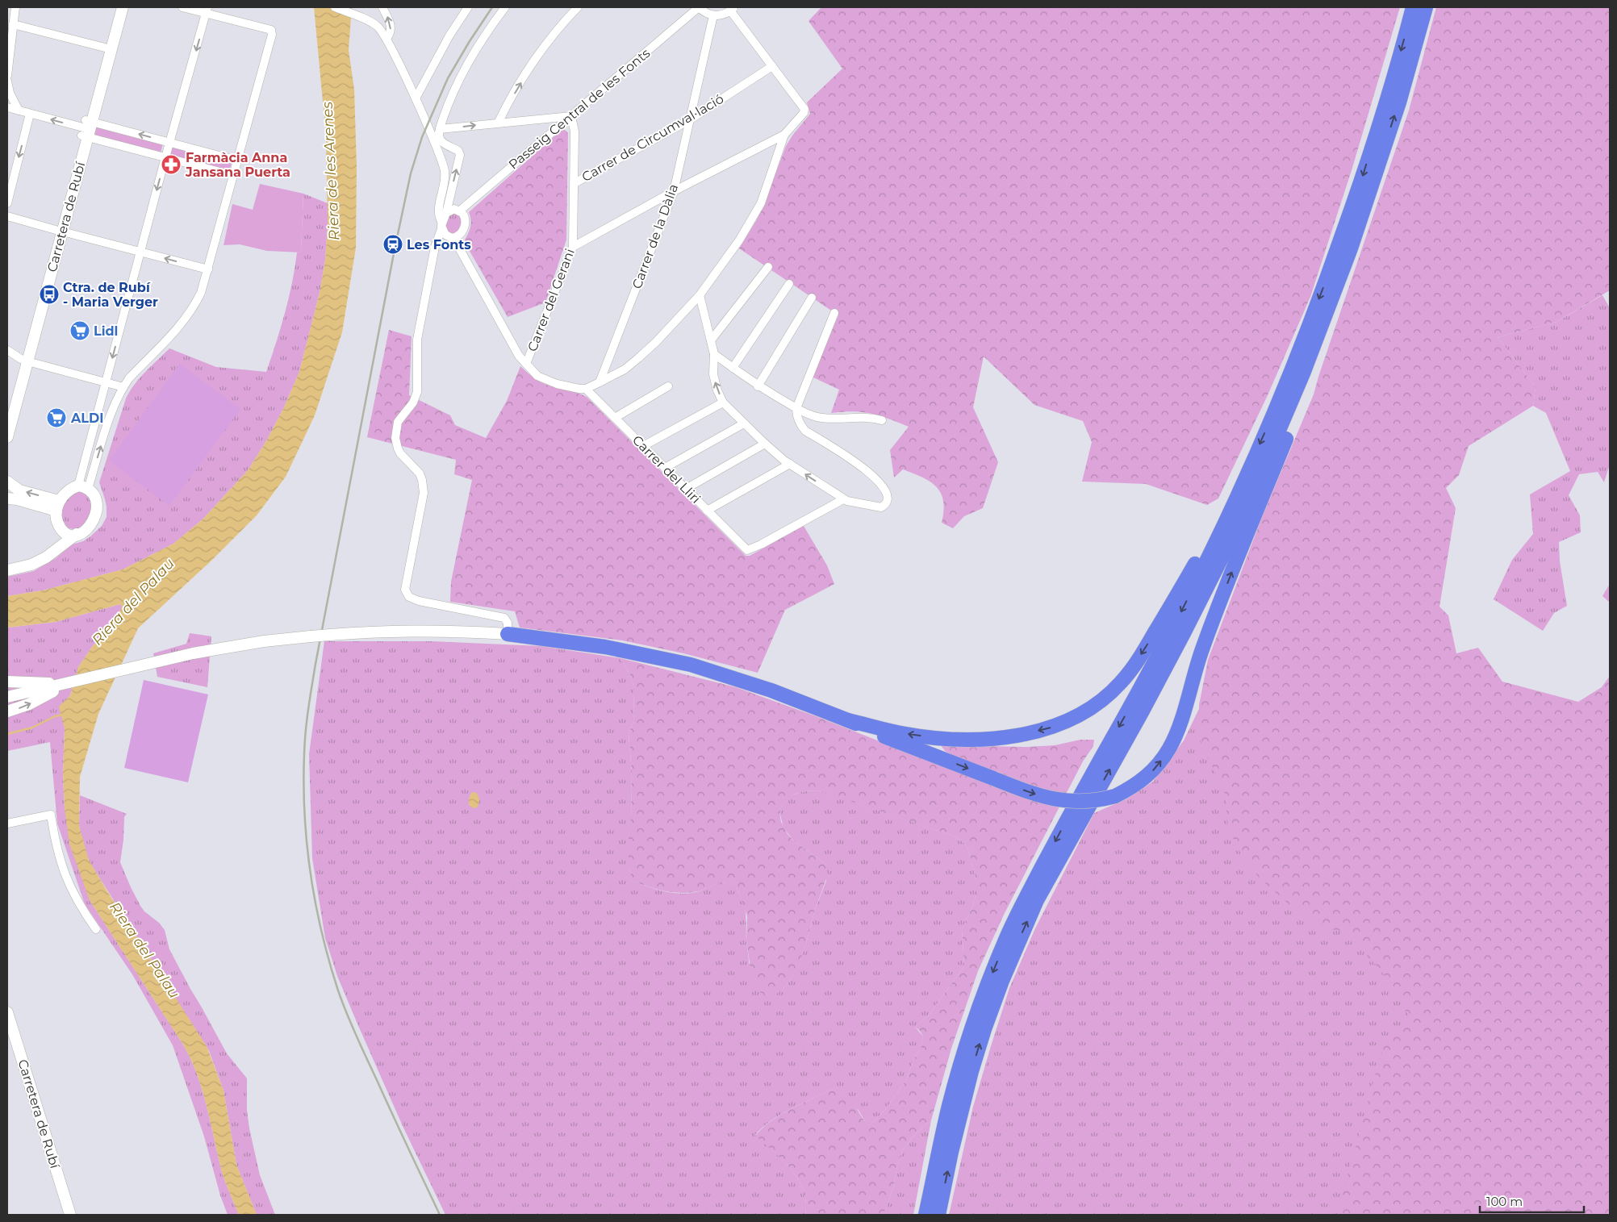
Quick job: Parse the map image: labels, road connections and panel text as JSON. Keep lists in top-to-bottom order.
{
  "streets": {
    "main road": ["Carretera de Rubí"],
    "street": [
      "Passeig Central de les Fonts",
      "Carrer de Circumval·lació",
      "Carrer de la Dàlia",
      "Carrer del Gerani",
      "Carrer del Lliri"
    ]
  },
  "crossings": [
    ["Passeig Central de les Fonts", "Carrer del Gerani"],
    ["Carrer de Circumval·lació", "Carrer de la Dàlia"],
    ["Carrer de Circumval·lació", "Carrer del Gerani"]
  ],
  "water": ["Riera de les Arenes", "Riera del Palau"],
  "places": {
    "pharmacy": ["Farmàcia Anna Jansana Puerta"],
    "station": ["Les Fonts"],
    "bus stop": ["Ctra. de Rubí - Maria Verger"],
    "supermarket": ["Lidl", "ALDI"]
  },
  "scale_bar": "100 m"
}
